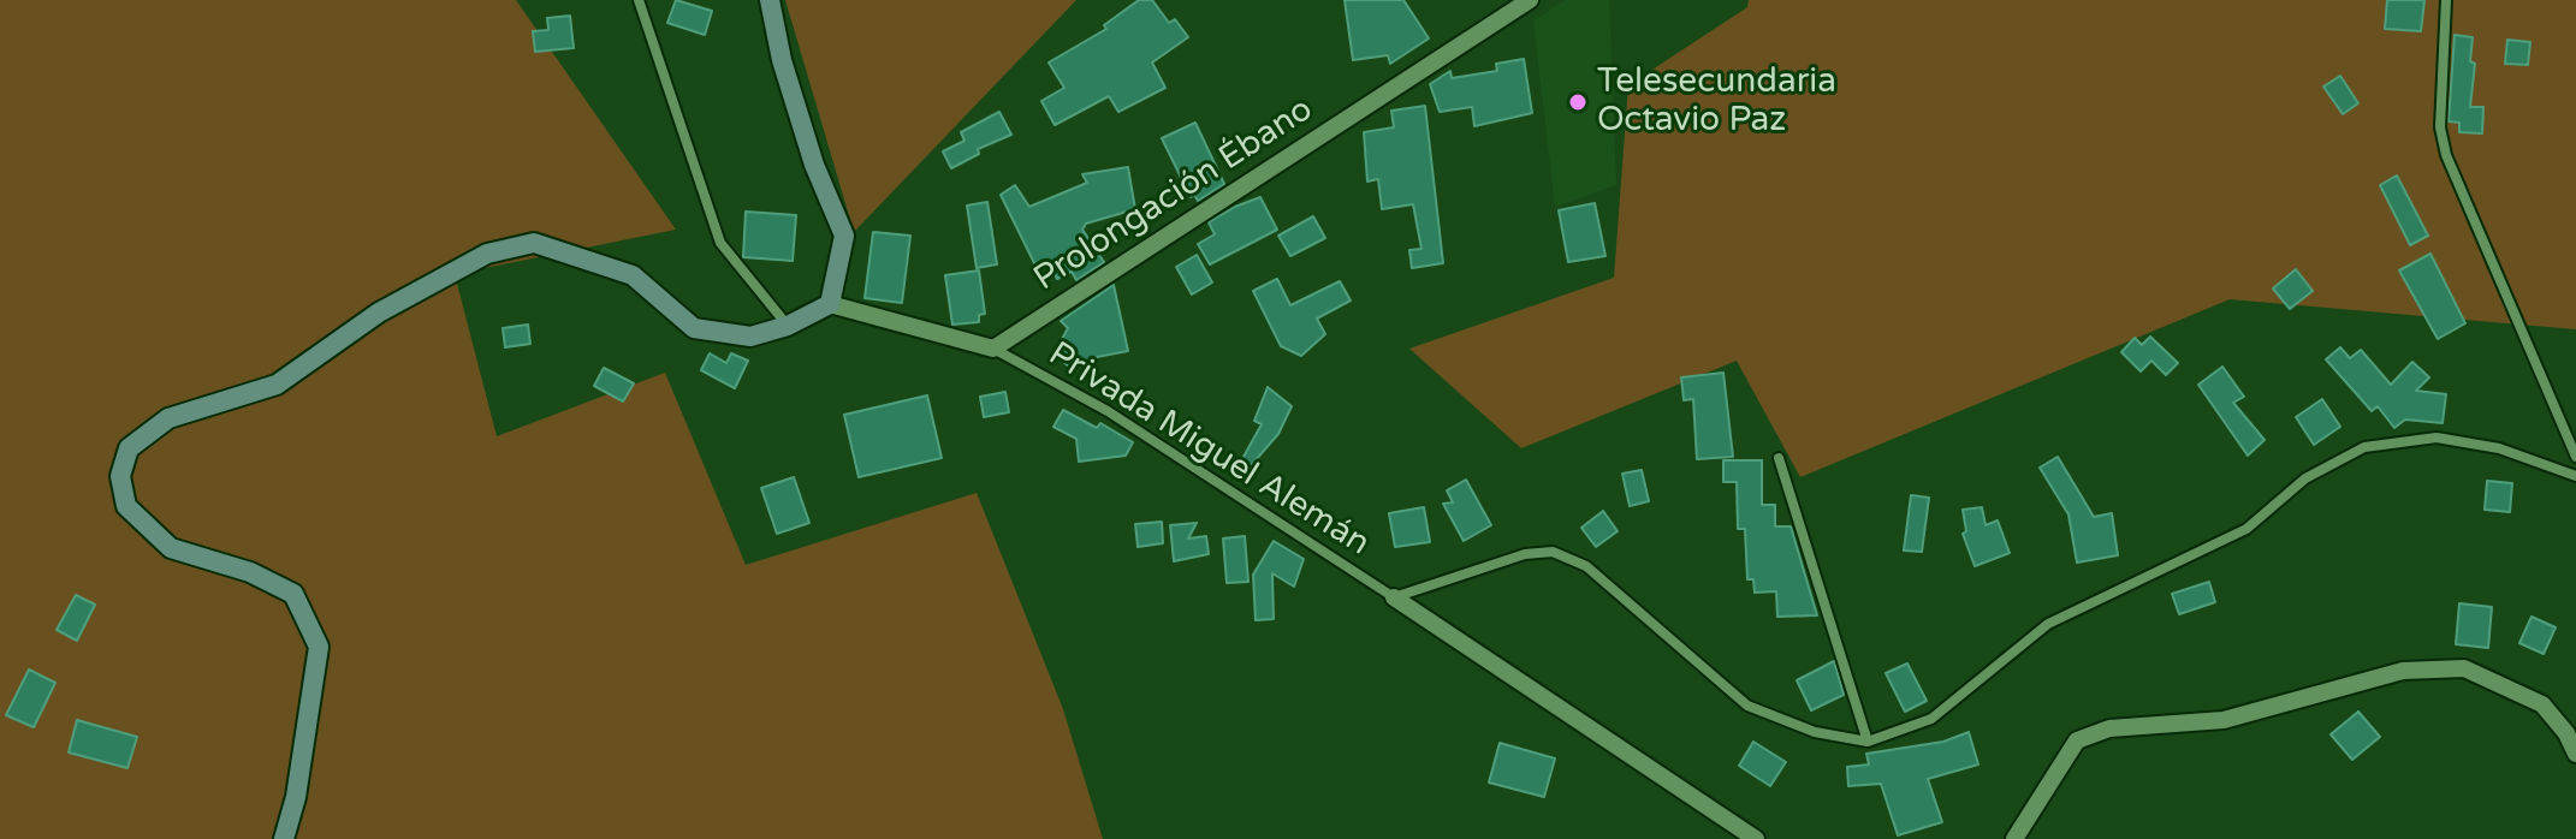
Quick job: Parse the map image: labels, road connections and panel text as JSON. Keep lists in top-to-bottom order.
{
  "streets": {
    "street": ["Prolongación Ébano", "Privada Miguel Alemán"]
  },
  "crossings": [
    ["Prolongación Ébano", "Privada Miguel Alemán"]
  ],
  "places": ["Telesecundaria Octavio Paz"]
}
